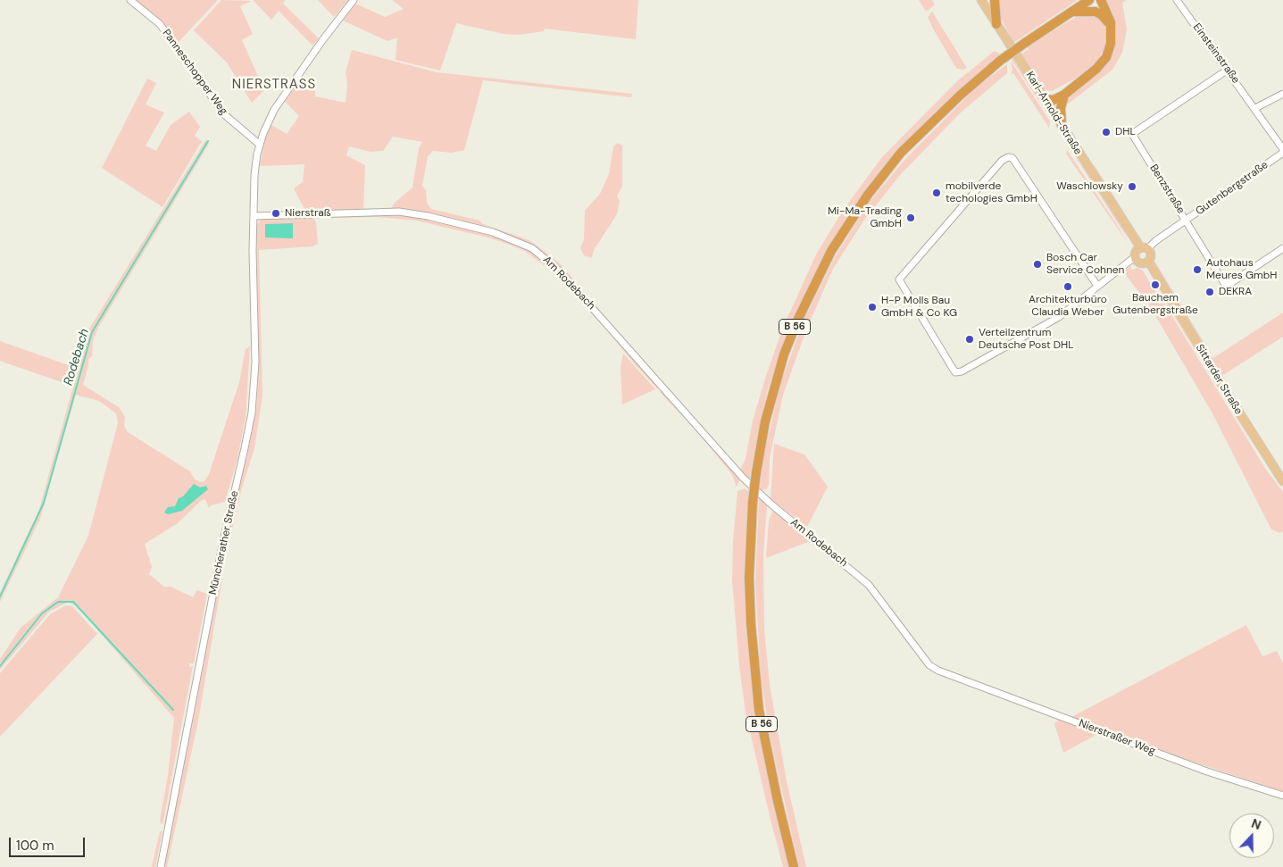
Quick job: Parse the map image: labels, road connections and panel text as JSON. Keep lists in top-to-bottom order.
{
  "streets": {
    "highway": ["B 56"],
    "main road": ["Karl-Arnold-Straße", "Sittarder Straße"],
    "street": [
      "Einsteinstraße",
      "Panneschopper Weg",
      "Gutenbergstraße",
      "Benzstraße",
      "Am Rodebach",
      "Müncherather Straße",
      "Nierstraßer Weg"
    ]
  },
  "crossings": [
    ["Einsteinstraße", "Gutenbergstraße"],
    ["Einsteinstraße", "Benzstraße"],
    ["Karl-Arnold-Straße", "Gutenbergstraße"],
    ["Karl-Arnold-Straße", "Sittarder Straße"],
    ["Gutenbergstraße", "Benzstraße"],
    ["Gutenbergstraße", "Sittarder Straße"],
    ["Am Rodebach", "Müncherather Straße"],
    ["Am Rodebach", "Nierstraßer Weg"]
  ],
  "districts": ["NIERSTRASS"],
  "water": ["Rodebach"],
  "places": [
    "DHL",
    "Waschlowsky",
    "mobilverde techologies GmbH",
    "Nierstraß",
    "Mi-Ma-Trading GmbH",
    "Bosch Car Service Cohnen",
    "Autohaus Meures GmbH",
    "Bauchem Gutenbergstraße",
    "Architekturbüro Claudia Weber",
    "DEKRA",
    "H-P Molls Bau GmbH & Co KG",
    "Verteilzentrum Deutsche Post DHL"
  ],
  "scale_bar": "100 m",
  "north": "top"
}
